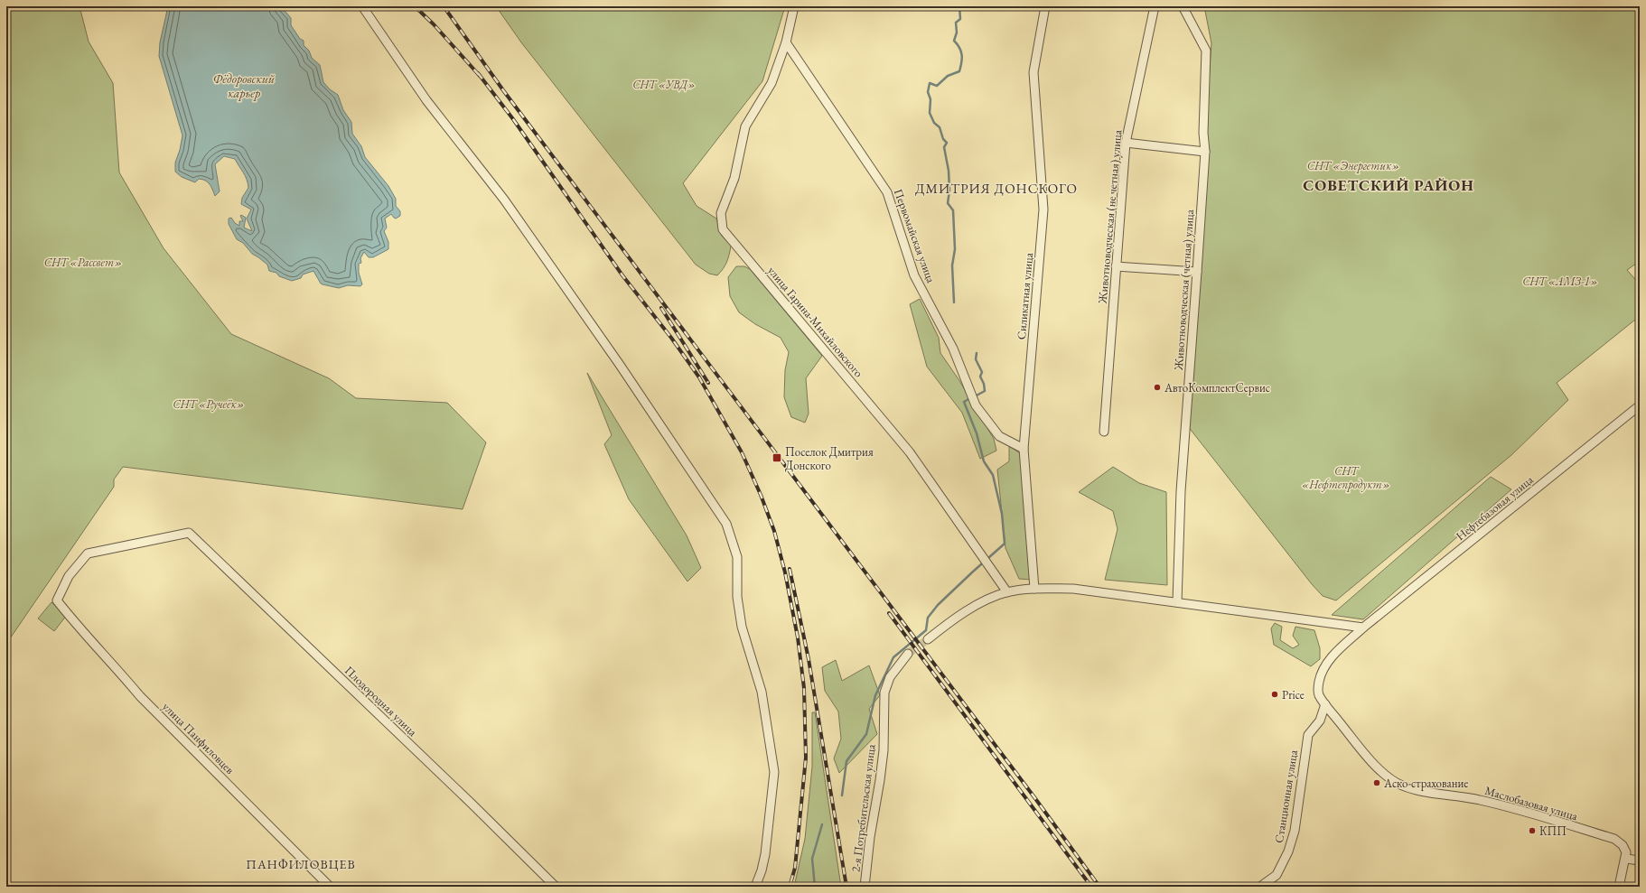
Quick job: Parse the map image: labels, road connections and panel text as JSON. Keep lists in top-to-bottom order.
{
  "streets": {
    "street": [
      "Животноводческая (не четная) улица",
      "Первомайская улица",
      "Животноводческая (четная) улица",
      "Силикатная улица",
      "улица Гарина-Михайловского",
      "Нефтебазовая улица",
      "Плодородная улица",
      "улица Панфиловцев",
      "Станционная улица",
      "Маслобазовая улица",
      "2-я Потребительская улица"
    ]
  },
  "crossings": [
    ["Первомайская улица", "Силикатная улица"],
    ["Первомайская улица", "улица Гарина-Михайловского"],
    ["Нефтебазовая улица", "Маслобазовая улица"],
    ["Плодородная улица", "улица Панфиловцев"],
    ["Станционная улица", "Маслобазовая улица"]
  ],
  "districts": ["СОВЕТСКИЙ РАЙОН", "ДМИТРИЯ ДОНСКОГО", "ПАНФИЛОВЦЕВ"],
  "water": ["Фёдоровский карьер"],
  "parks": [
    "СНТ «УВД»",
    "СНТ «Энергетик»",
    "СНТ «Рассвет»",
    "СНТ «АМЗ-1»",
    "СНТ «Ручеёк»",
    "СНТ «Нефтепродукт»"
  ],
  "places": {
    "other": [
      "АвтоКомплектСервис",
      "Price",
      "Аско-страхование",
      "КПП"
    ],
    "transit": ["Поселок Дмитрия Донского"]
  }
}
